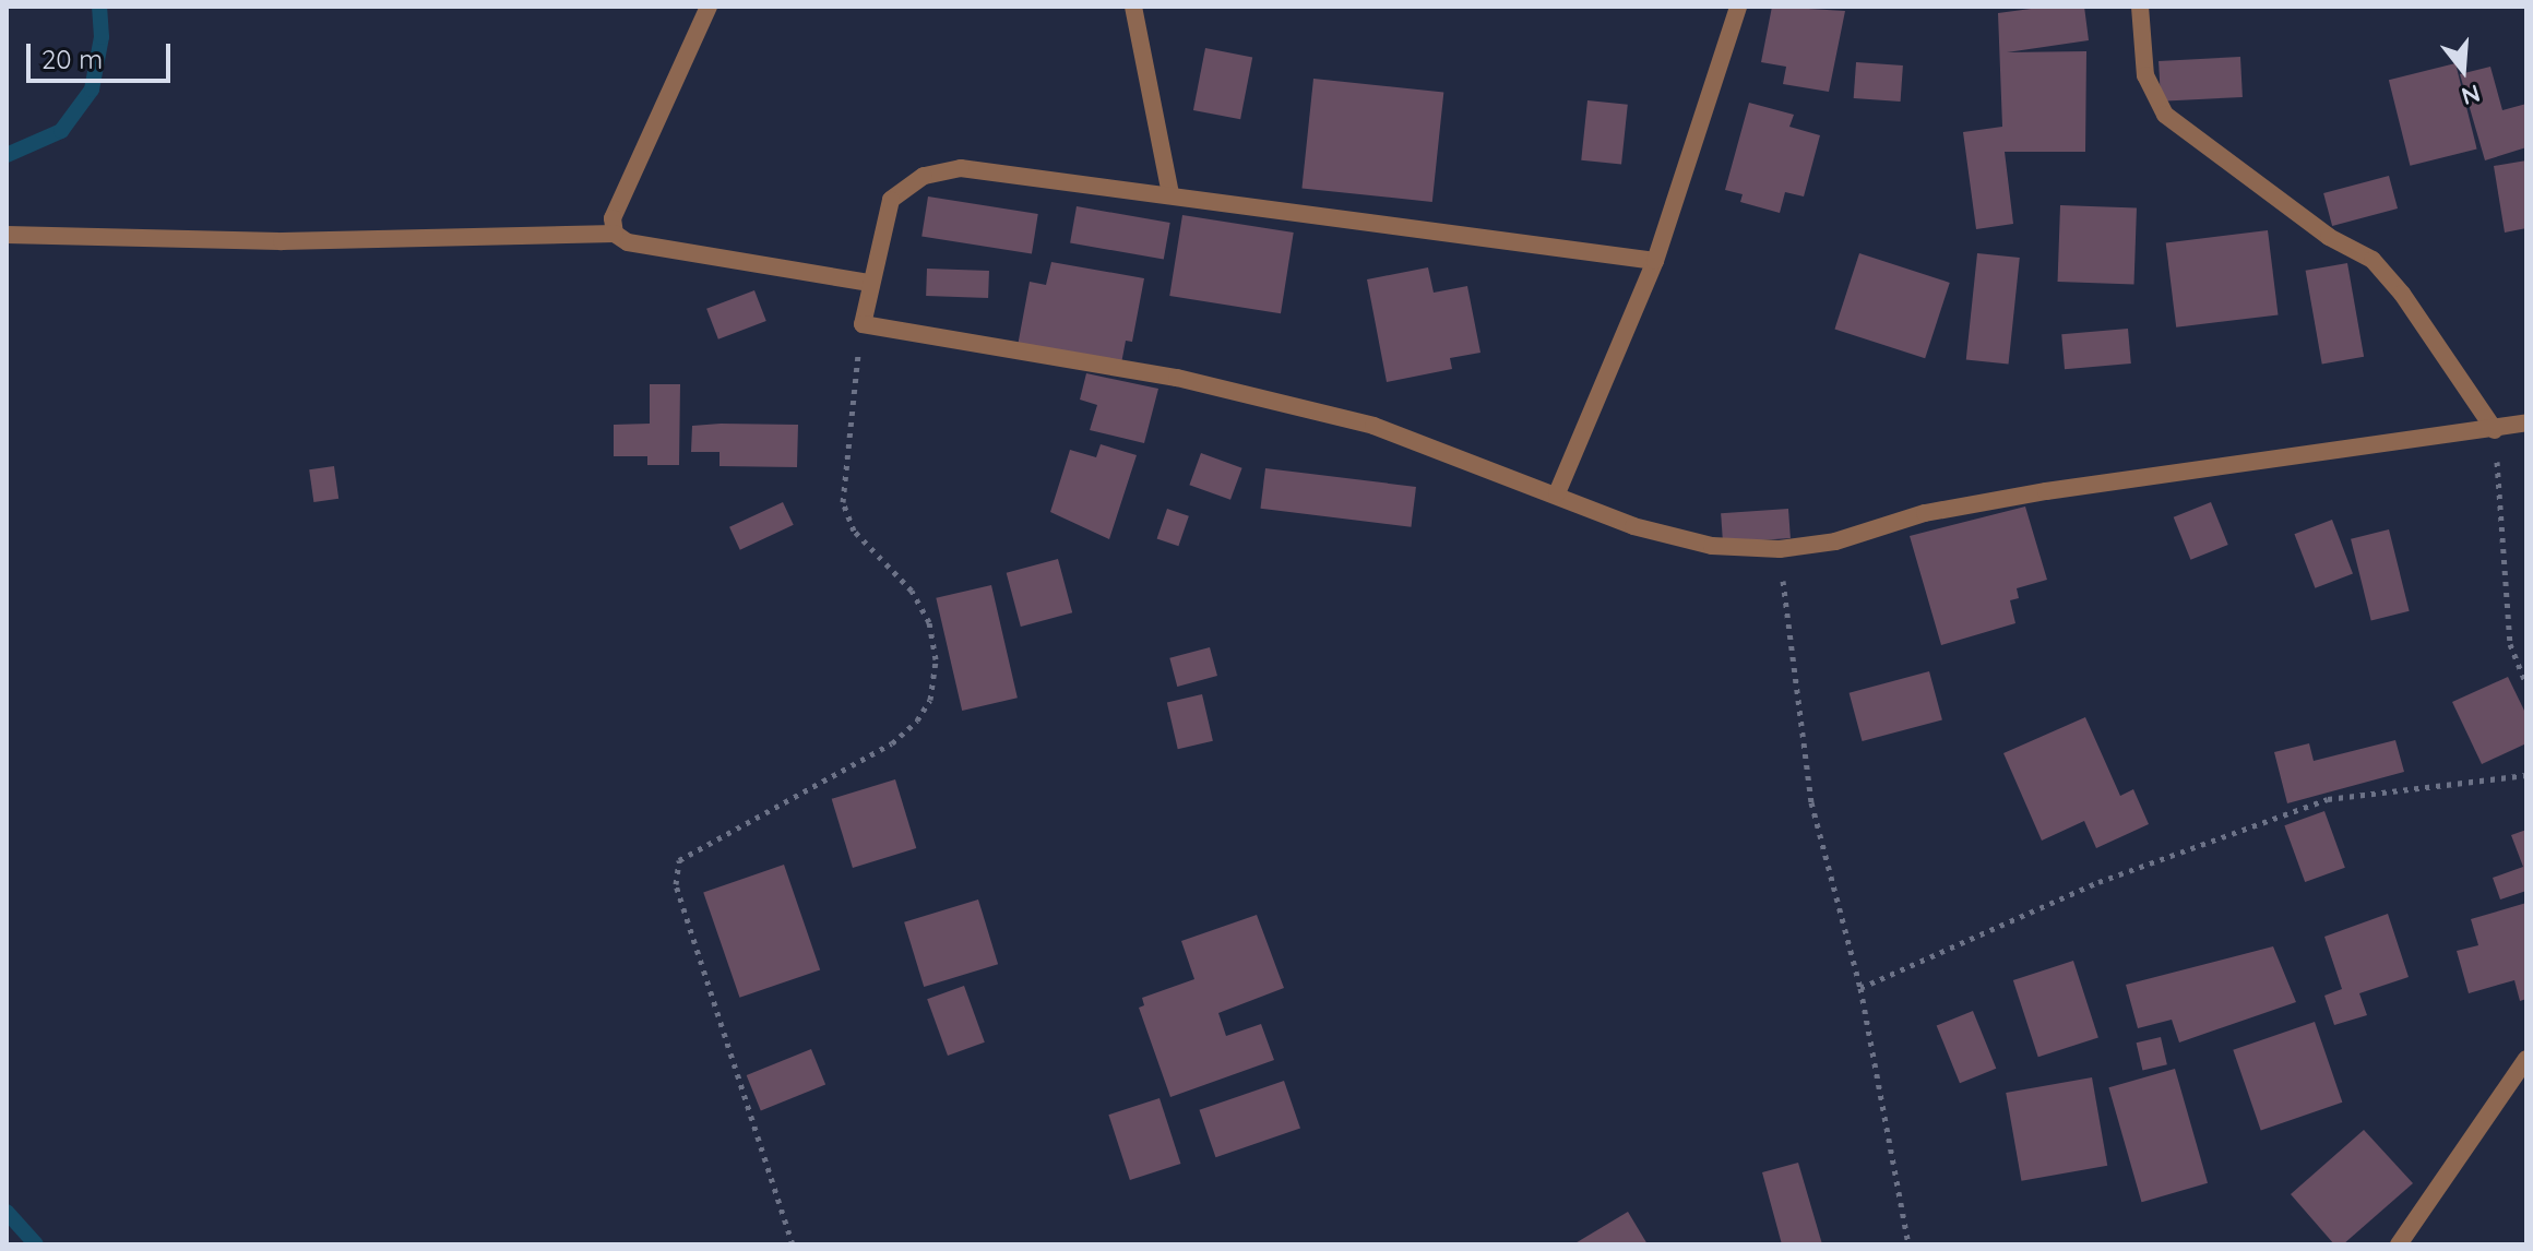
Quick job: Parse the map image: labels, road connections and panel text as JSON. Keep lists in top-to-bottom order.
{
  "scale_bar": "20 m",
  "north": "bottom"
}
